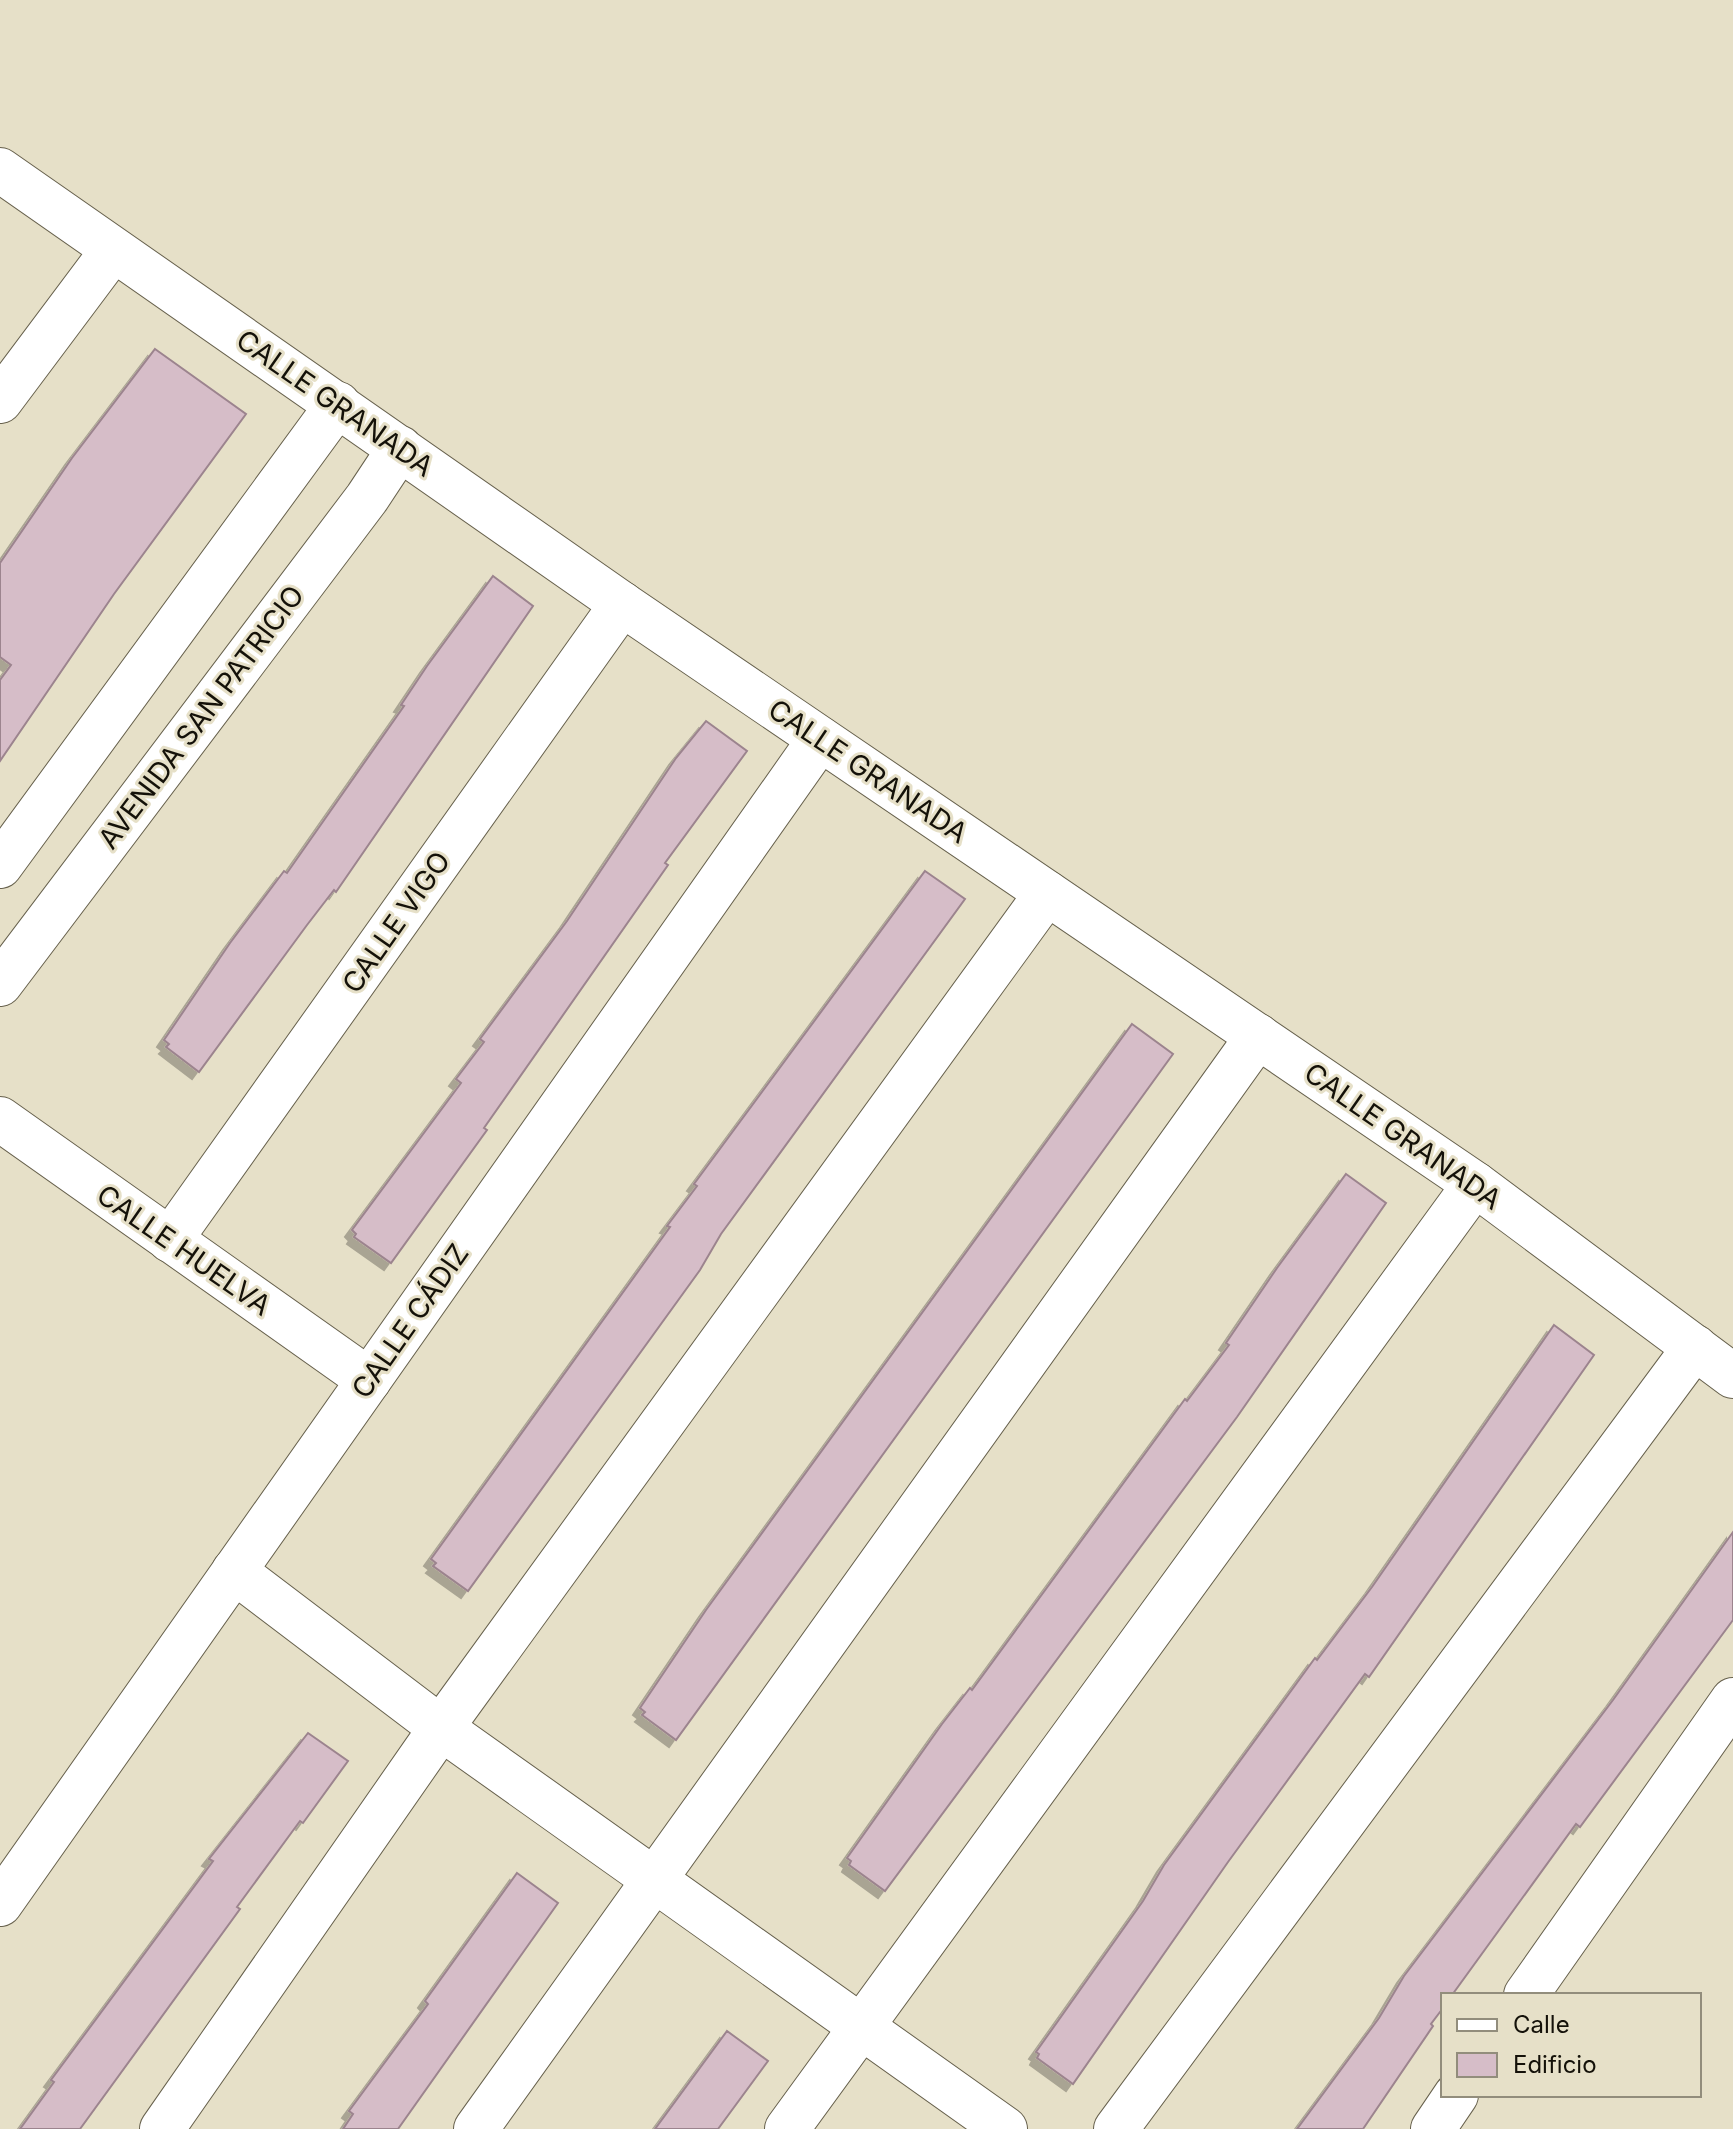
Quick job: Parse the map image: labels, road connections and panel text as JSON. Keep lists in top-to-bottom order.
{
  "streets": {
    "street": [
      "CALLE GRANADA",
      "AVENIDA SAN PATRICIO",
      "CALLE VIGO",
      "CALLE HUELVA",
      "CALLE CÁDIZ"
    ]
  },
  "crossings": [
    ["CALLE GRANADA", "AVENIDA SAN PATRICIO"],
    ["CALLE GRANADA", "CALLE VIGO"],
    ["CALLE GRANADA", "CALLE CÁDIZ"],
    ["CALLE VIGO", "CALLE HUELVA"],
    ["CALLE HUELVA", "CALLE CÁDIZ"]
  ],
  "legend": ["Calle", "Edificio"]
}
